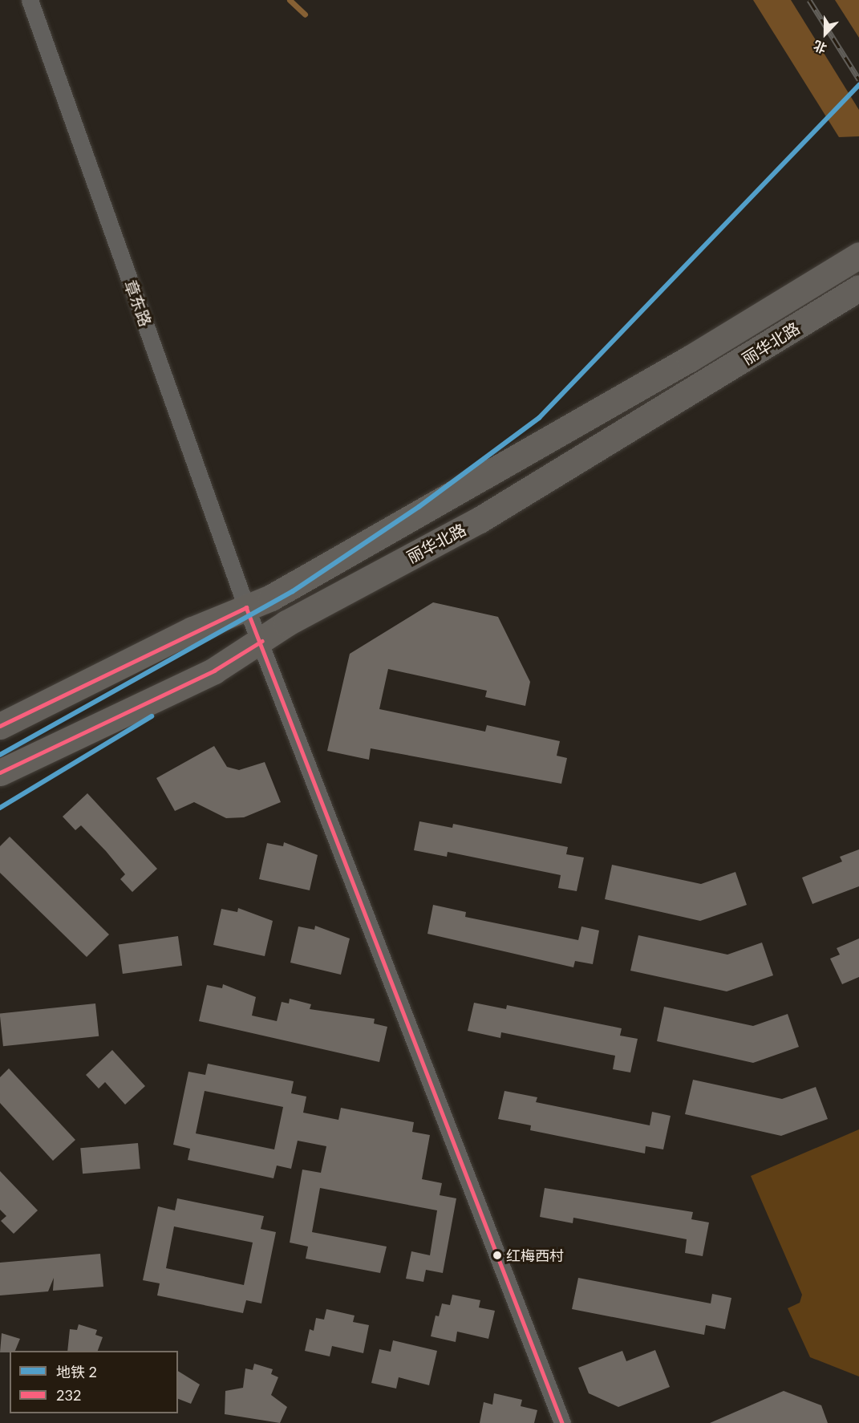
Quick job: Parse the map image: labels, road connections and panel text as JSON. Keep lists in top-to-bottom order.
{
  "streets": {
    "main road": ["丽华北路"],
    "street": ["章东路"]
  },
  "crossings": [
    ["章东路", "丽华北路"]
  ],
  "places": ["红梅西村"],
  "lines": ["metro line 2", "transit line 232"],
  "legend": ["地铁 2", "232"],
  "north": "bottom"
}
